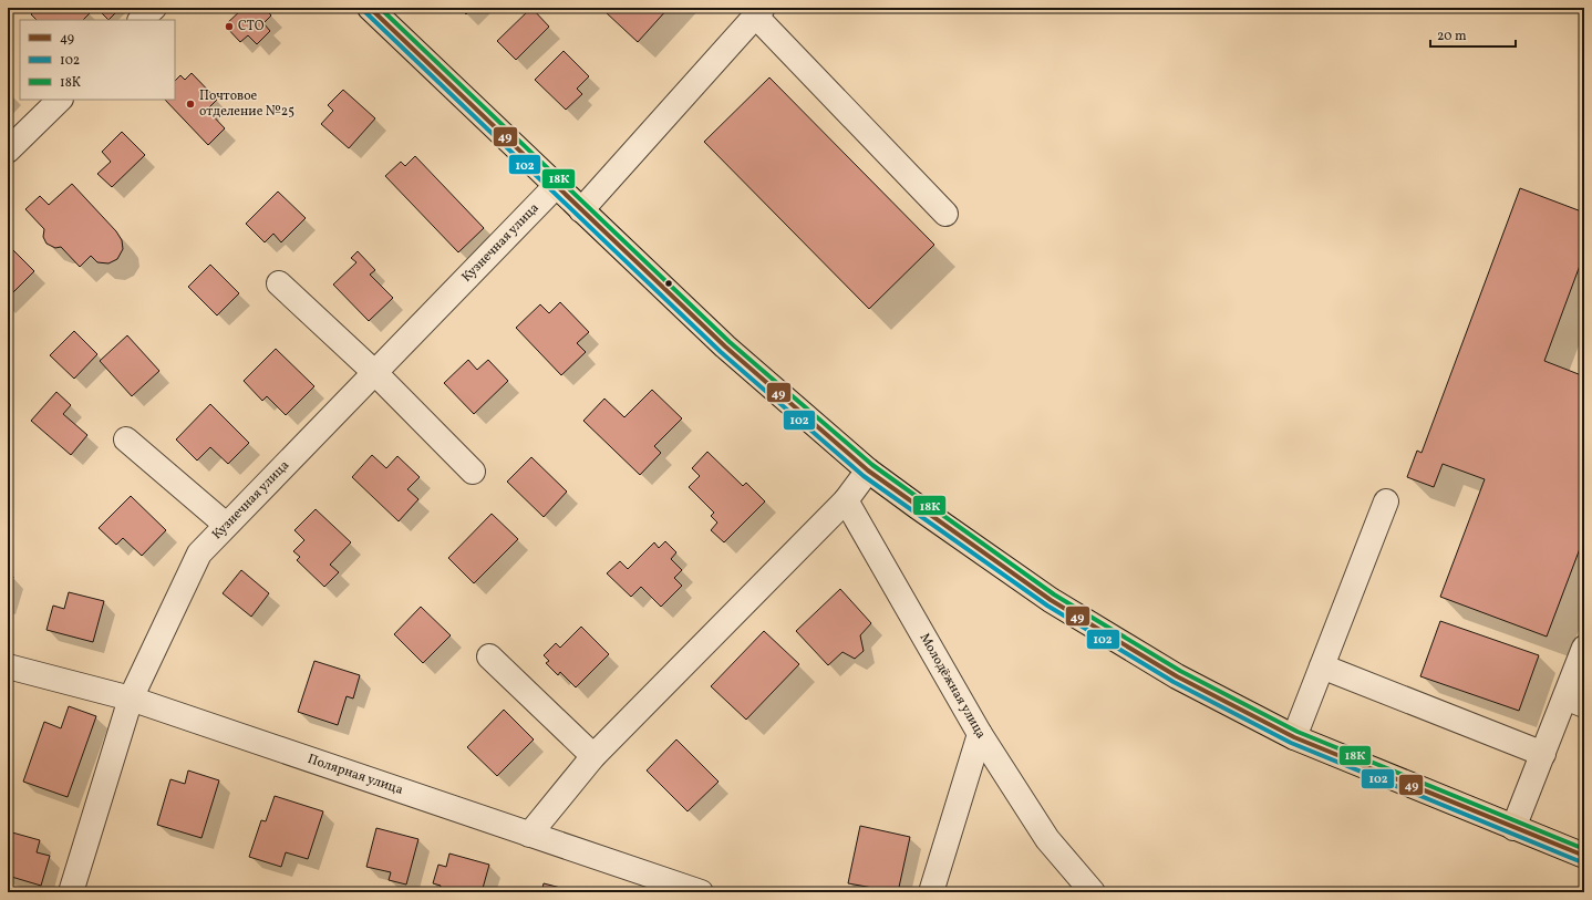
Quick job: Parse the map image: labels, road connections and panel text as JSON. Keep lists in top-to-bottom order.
{
  "streets": {
    "street": ["Кузнечная улица", "Молодёжная улица", "Полярная улица"]
  },
  "crossings": [
    ["Кузнечная улица", "Полярная улица"]
  ],
  "places": ["СТО", "Почтовое отделение №25"],
  "lines": ["transit line 49", "transit line 18К", "transit line 102"],
  "legend": ["49", "102", "18К"],
  "scale_bar": "20 m"
}
